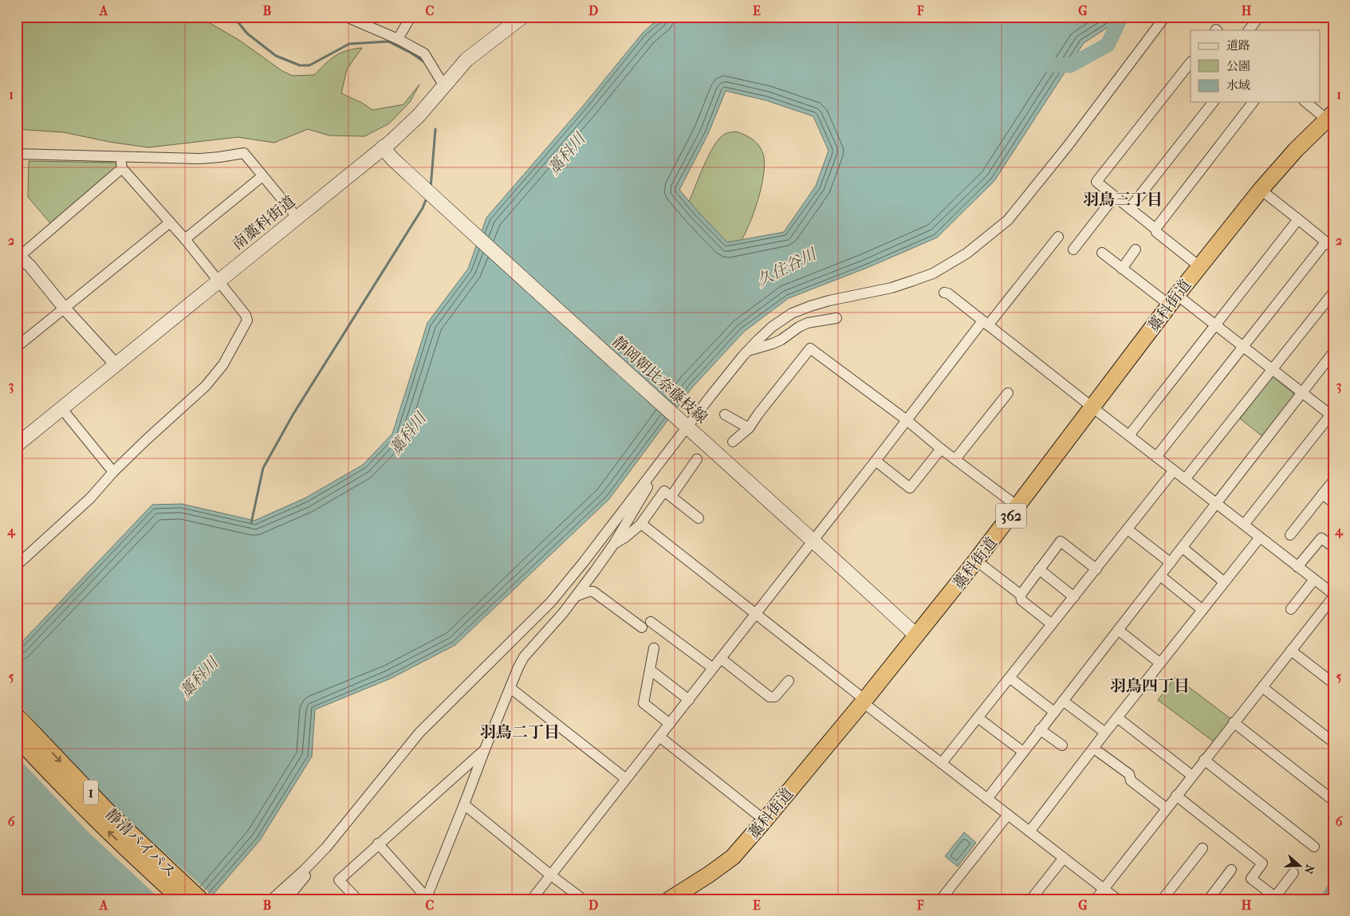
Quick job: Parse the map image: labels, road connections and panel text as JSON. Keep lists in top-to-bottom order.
{
  "streets": {
    "highway": [
      "藁科街道",
      "362",
      "1",
      "静清バイパス"
    ],
    "main road": ["南藁科街道", "静岡朝比奈藤枝線"]
  },
  "crossings": [
    ["南藁科街道", "静岡朝比奈藤枝線"],
    ["藁科街道", "静岡朝比奈藤枝線"],
    ["1", "静清バイパス"]
  ],
  "districts": ["羽鳥三丁目", "羽鳥四丁目", "羽鳥二丁目"],
  "water": ["藁科川", "久住谷川"],
  "legend": ["道路", "公園", "水域"],
  "north": "right",
  "grid": {
    "columns": [
      "A",
      "B",
      "C",
      "D",
      "E",
      "F",
      "G",
      "H"
    ],
    "rows": [
      "1",
      "2",
      "3",
      "4",
      "5",
      "6"
    ]
  }
}
